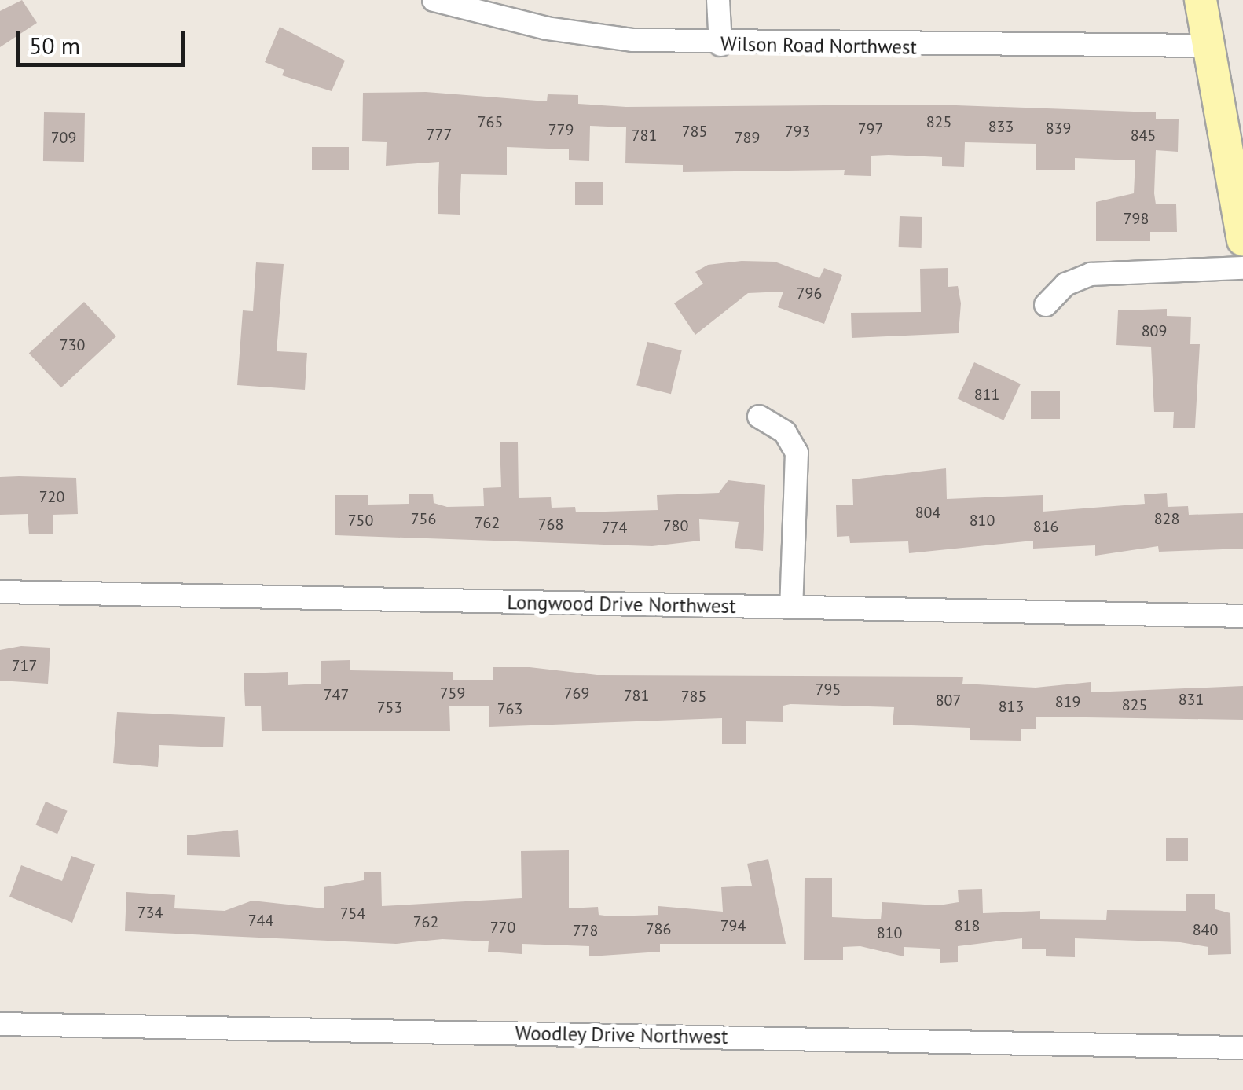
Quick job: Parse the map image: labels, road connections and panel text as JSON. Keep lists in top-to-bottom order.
{
  "streets": {
    "street": ["Wilson Road Northwest", "Longwood Drive Northwest", "Woodley Drive Northwest"]
  },
  "house_numbers": [
    "765",
    "825",
    "833",
    "839",
    "797",
    "779",
    "785",
    "793",
    "777",
    "781",
    "845",
    "709",
    "789",
    "798",
    "796",
    "809",
    "730",
    "811",
    "720",
    "804",
    "756",
    "828",
    "750",
    "810",
    "762",
    "768",
    "780",
    "816",
    "774",
    "717",
    "795",
    "759",
    "769",
    "747",
    "781",
    "785",
    "831",
    "807",
    "819",
    "825",
    "813",
    "753",
    "763",
    "734",
    "754",
    "744",
    "762",
    "794",
    "818",
    "770",
    "786",
    "840",
    "778",
    "810"
  ],
  "scale_bar": "50 m"
}
